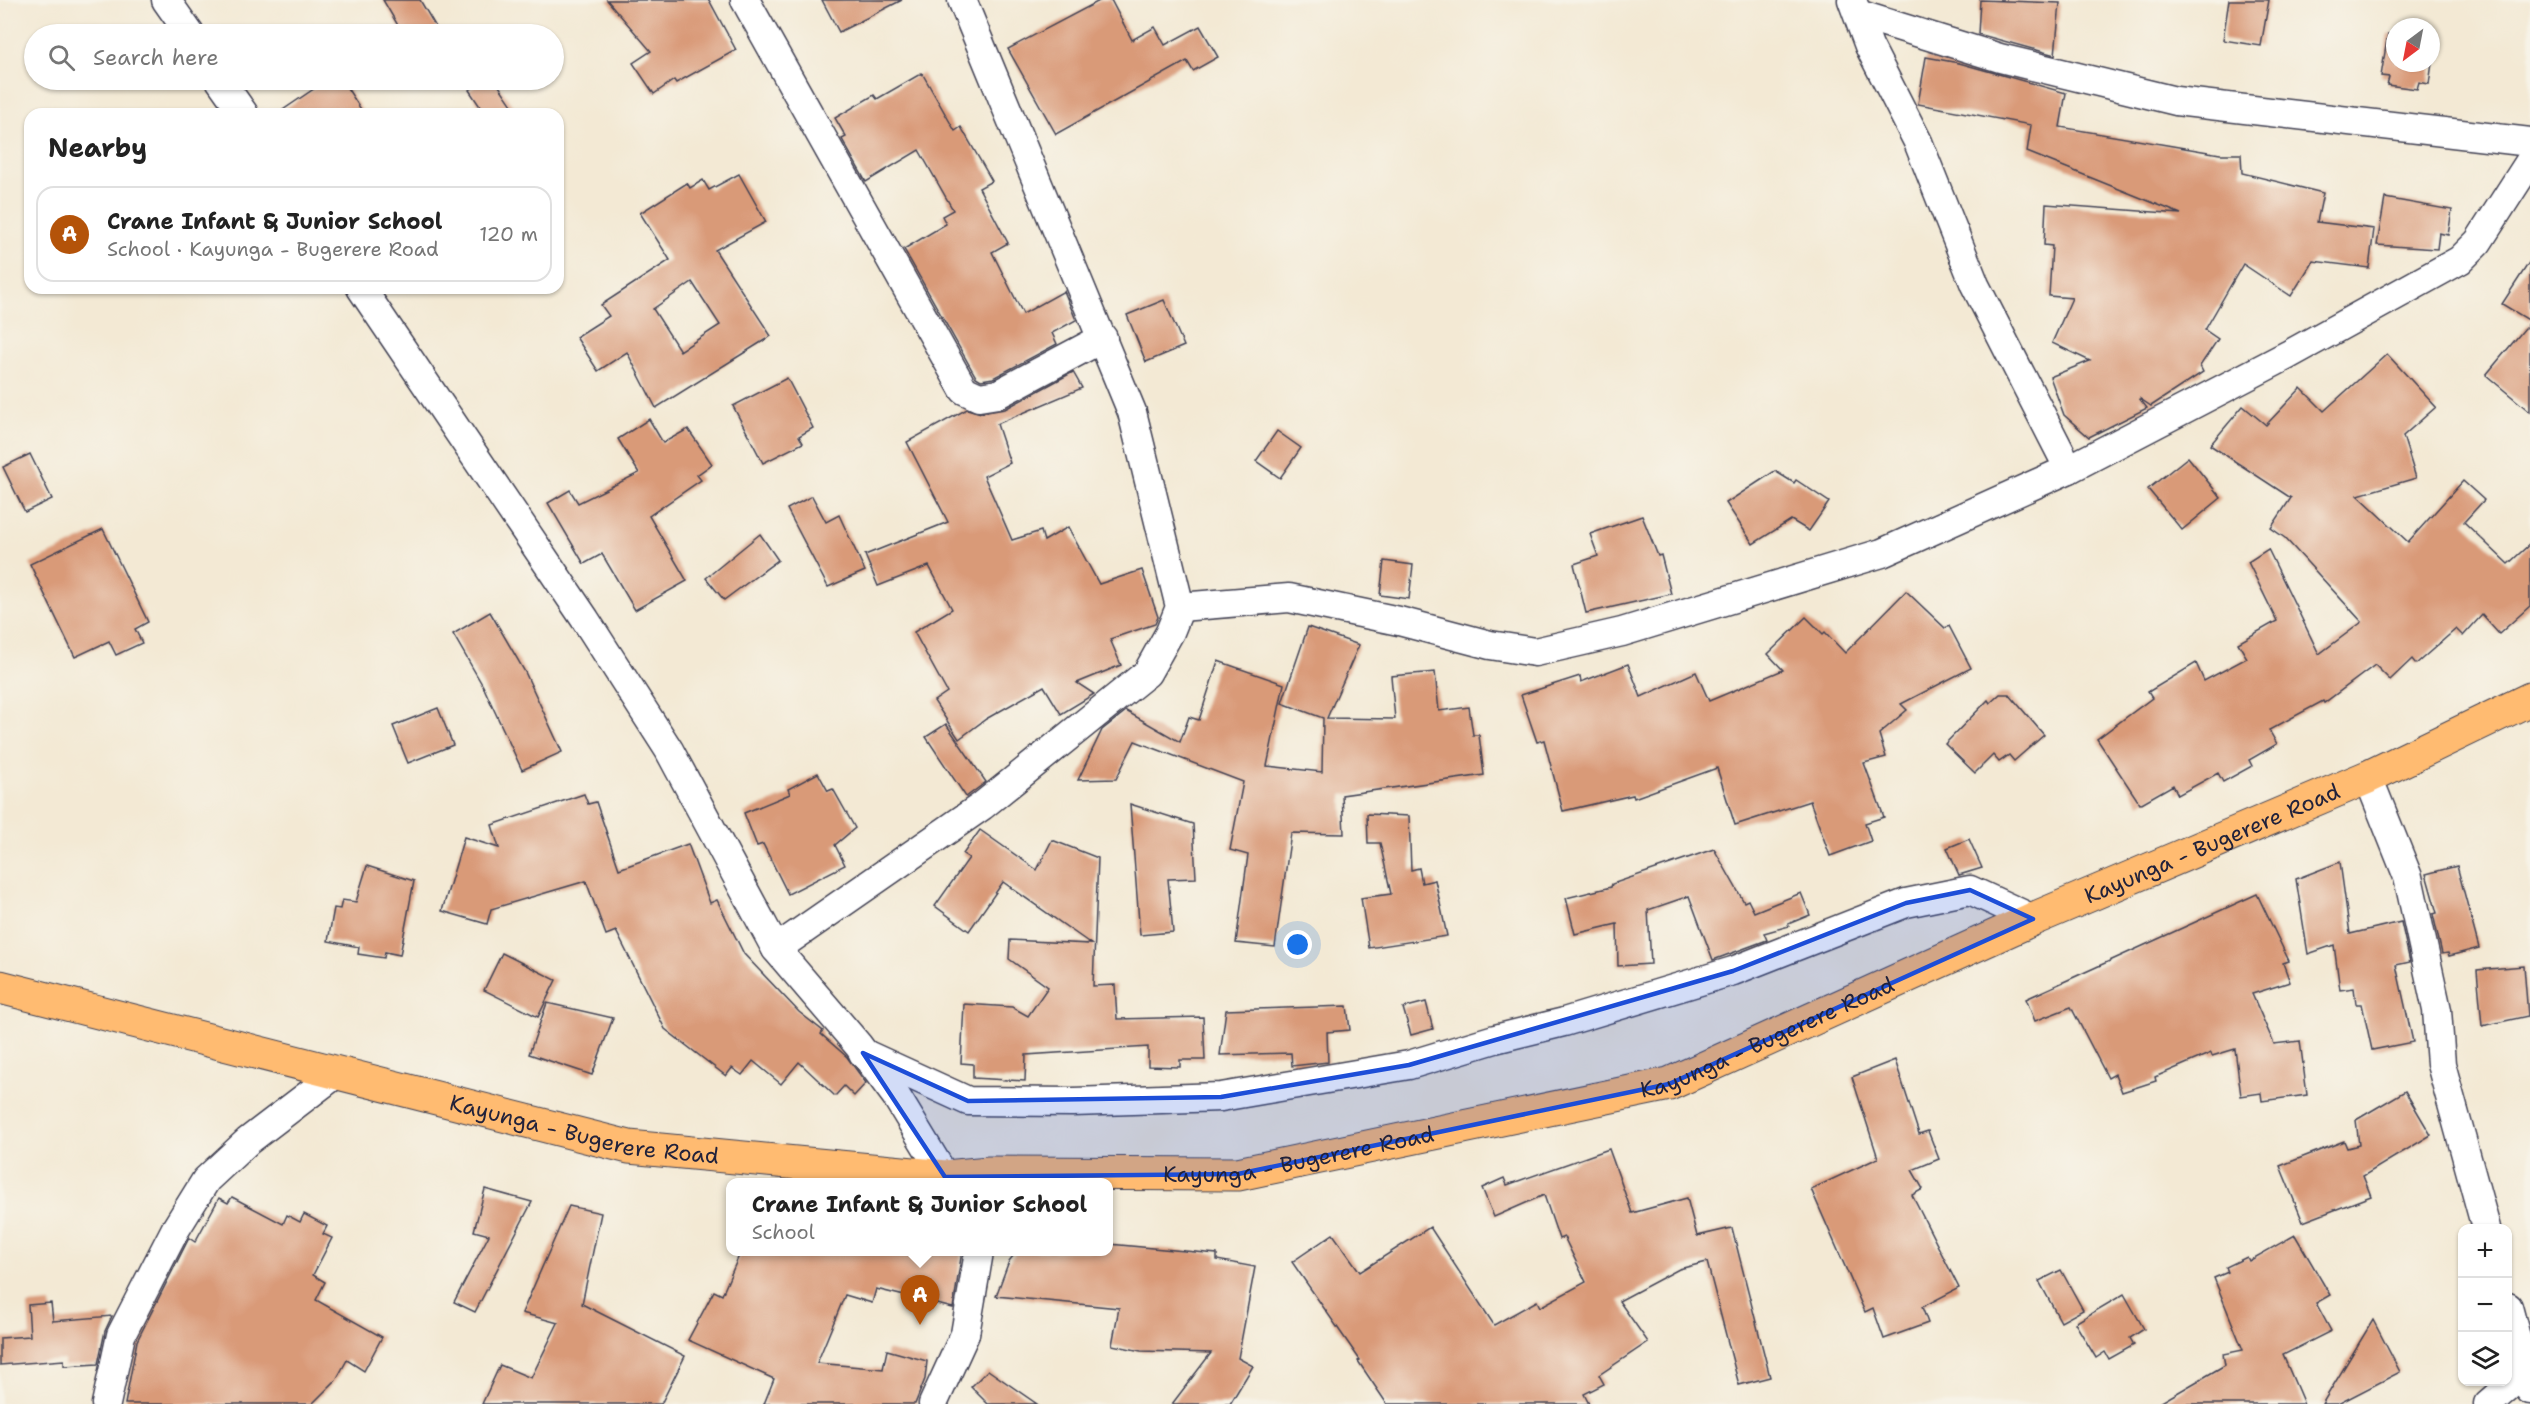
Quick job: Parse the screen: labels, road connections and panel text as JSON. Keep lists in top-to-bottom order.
{
  "streets": {
    "main road": ["Kayunga - Bugerere Road"]
  },
  "north": "bottom left",
  "page": {
    "search": "Search here",
    "heading": "Nearby",
    "list": [
      {
        "mark": "A",
        "name": "Crane Infant & Junior School",
        "note": "School · Kayunga - Bugerere Road",
        "value": "120 m"
      }
    ],
    "popup": ["Crane Infant & Junior School", "School"],
    "map_buttons": ["+", "−"],
    "pins": "A"
  }
}
